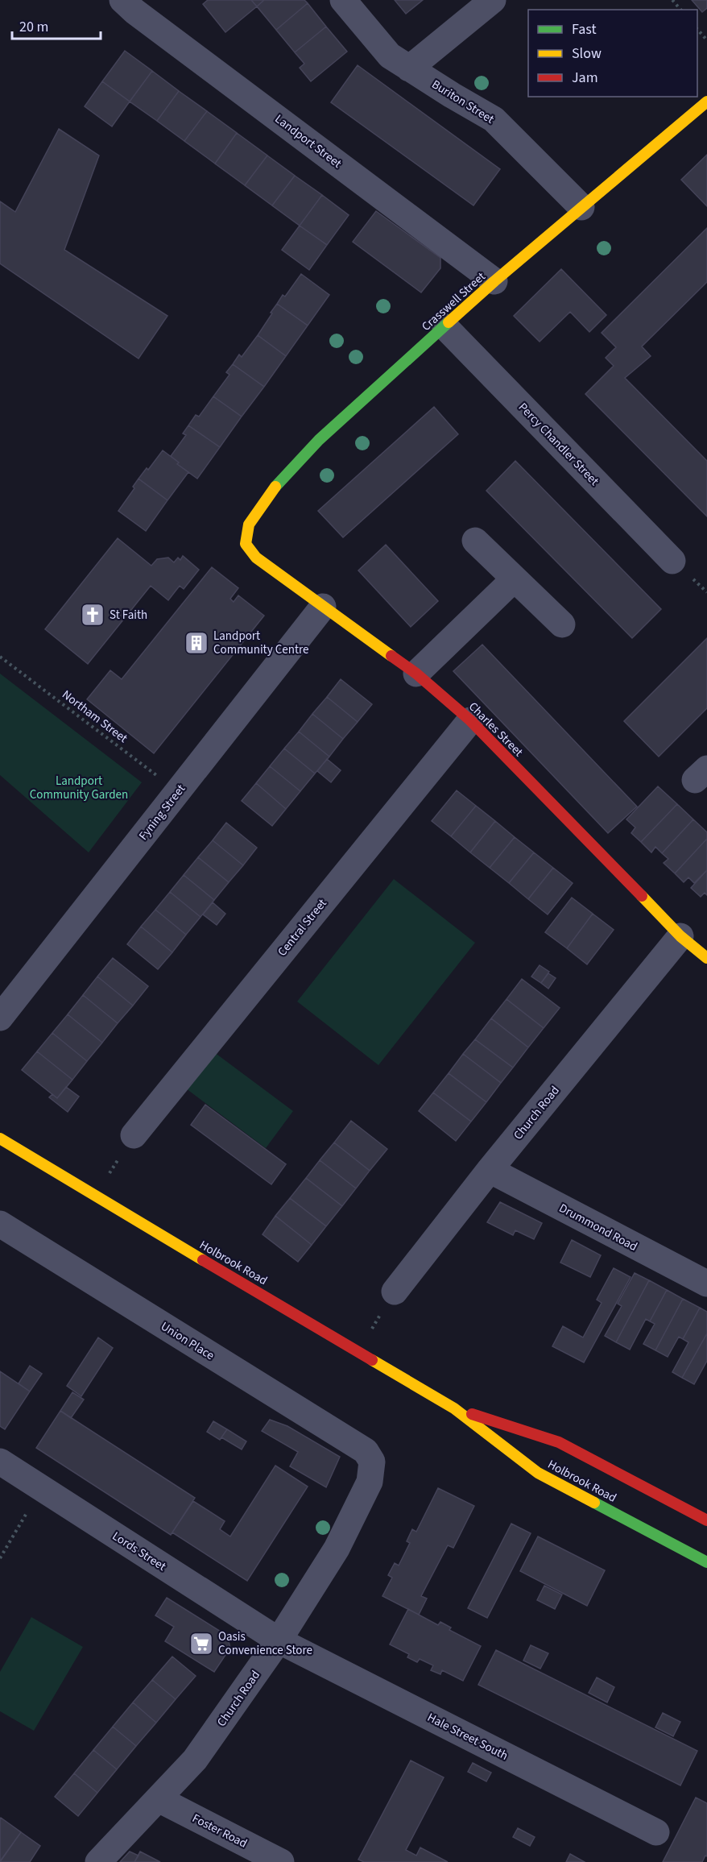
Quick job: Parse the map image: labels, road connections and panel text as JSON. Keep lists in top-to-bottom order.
{
  "streets": {
    "street": [
      "Buriton Street",
      "Landport Street",
      "Crasswell Street",
      "Percy Chandler Street",
      "Charles Street",
      "Fyning Street",
      "Central Street",
      "Church Road",
      "Drummond Road",
      "Holbrook Road",
      "Union Place",
      "Lords Street",
      "Hale Street South",
      "Foster Road"
    ],
    "path": ["Northam Street"]
  },
  "crossings": [
    ["Buriton Street", "Crasswell Street"],
    ["Landport Street", "Crasswell Street"],
    ["Crasswell Street", "Percy Chandler Street"],
    ["Crasswell Street", "Charles Street"],
    ["Northam Street", "Fyning Street"],
    ["Charles Street", "Fyning Street"],
    ["Charles Street", "Central Street"],
    ["Charles Street", "Church Road"],
    ["Church Road", "Drummond Road"],
    ["Church Road", "Union Place"],
    ["Church Road", "Lords Street"],
    ["Church Road", "Hale Street South"],
    ["Church Road", "Foster Road"],
    ["Lords Street", "Hale Street South"]
  ],
  "parks": ["Landport Community Garden"],
  "places": {
    "church": ["St Faith"],
    "building": ["Landport Community Centre"],
    "supermarket": ["Oasis Convenience Store"]
  },
  "legend": ["Fast", "Slow", "Jam"],
  "scale_bar": "20 m"
}
